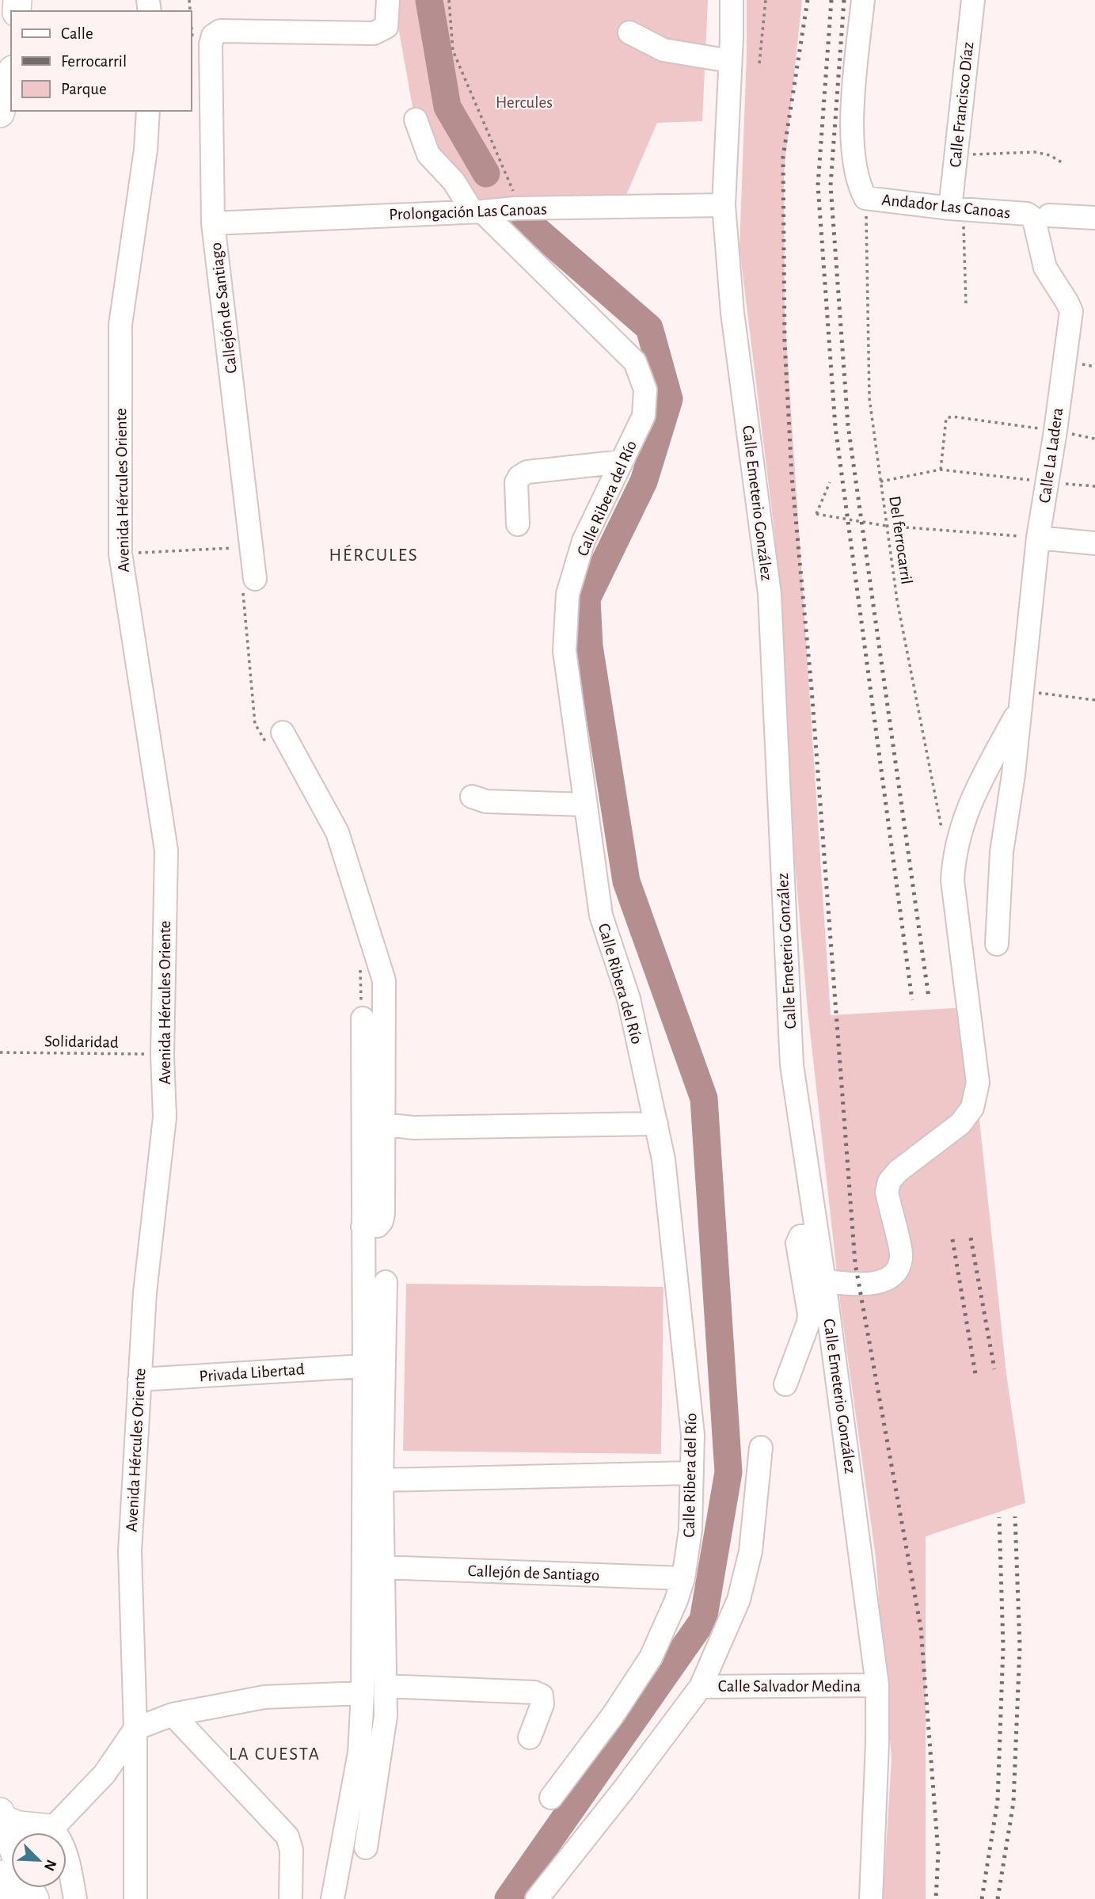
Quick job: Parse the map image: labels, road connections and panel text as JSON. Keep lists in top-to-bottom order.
{
  "streets": {
    "street": [
      "Calle Francisco Díaz",
      "Andador Las Canoas",
      "Prolongación Las Canoas",
      "Callejón de Santiago",
      "Calle La Ladera",
      "Avenida Hércules Oriente",
      "Calle Ribera del Río",
      "Calle Emeterio González",
      "Privada Libertad",
      "Calle Salvador Medina"
    ],
    "path": ["Del ferrocarril", "Solidaridad"]
  },
  "crossings": [
    ["Calle Francisco Díaz", "Andador Las Canoas"],
    ["Andador Las Canoas", "Calle La Ladera"],
    ["Andador Las Canoas", "Del ferrocarril"],
    ["Prolongación Las Canoas", "Callejón de Santiago"],
    ["Prolongación Las Canoas", "Calle Ribera del Río"],
    ["Prolongación Las Canoas", "Calle Emeterio González"],
    ["Callejón de Santiago", "Calle Ribera del Río"],
    ["Calle La Ladera", "Calle Emeterio González"],
    ["Avenida Hércules Oriente", "Solidaridad"],
    ["Avenida Hércules Oriente", "Privada Libertad"],
    ["Calle Emeterio González", "Calle Salvador Medina"]
  ],
  "districts": ["HÉRCULES", "LA CUESTA"],
  "parks": ["Hercules"],
  "legend": ["Calle", "Ferrocarril", "Parque"],
  "north": "bottom right"
}
